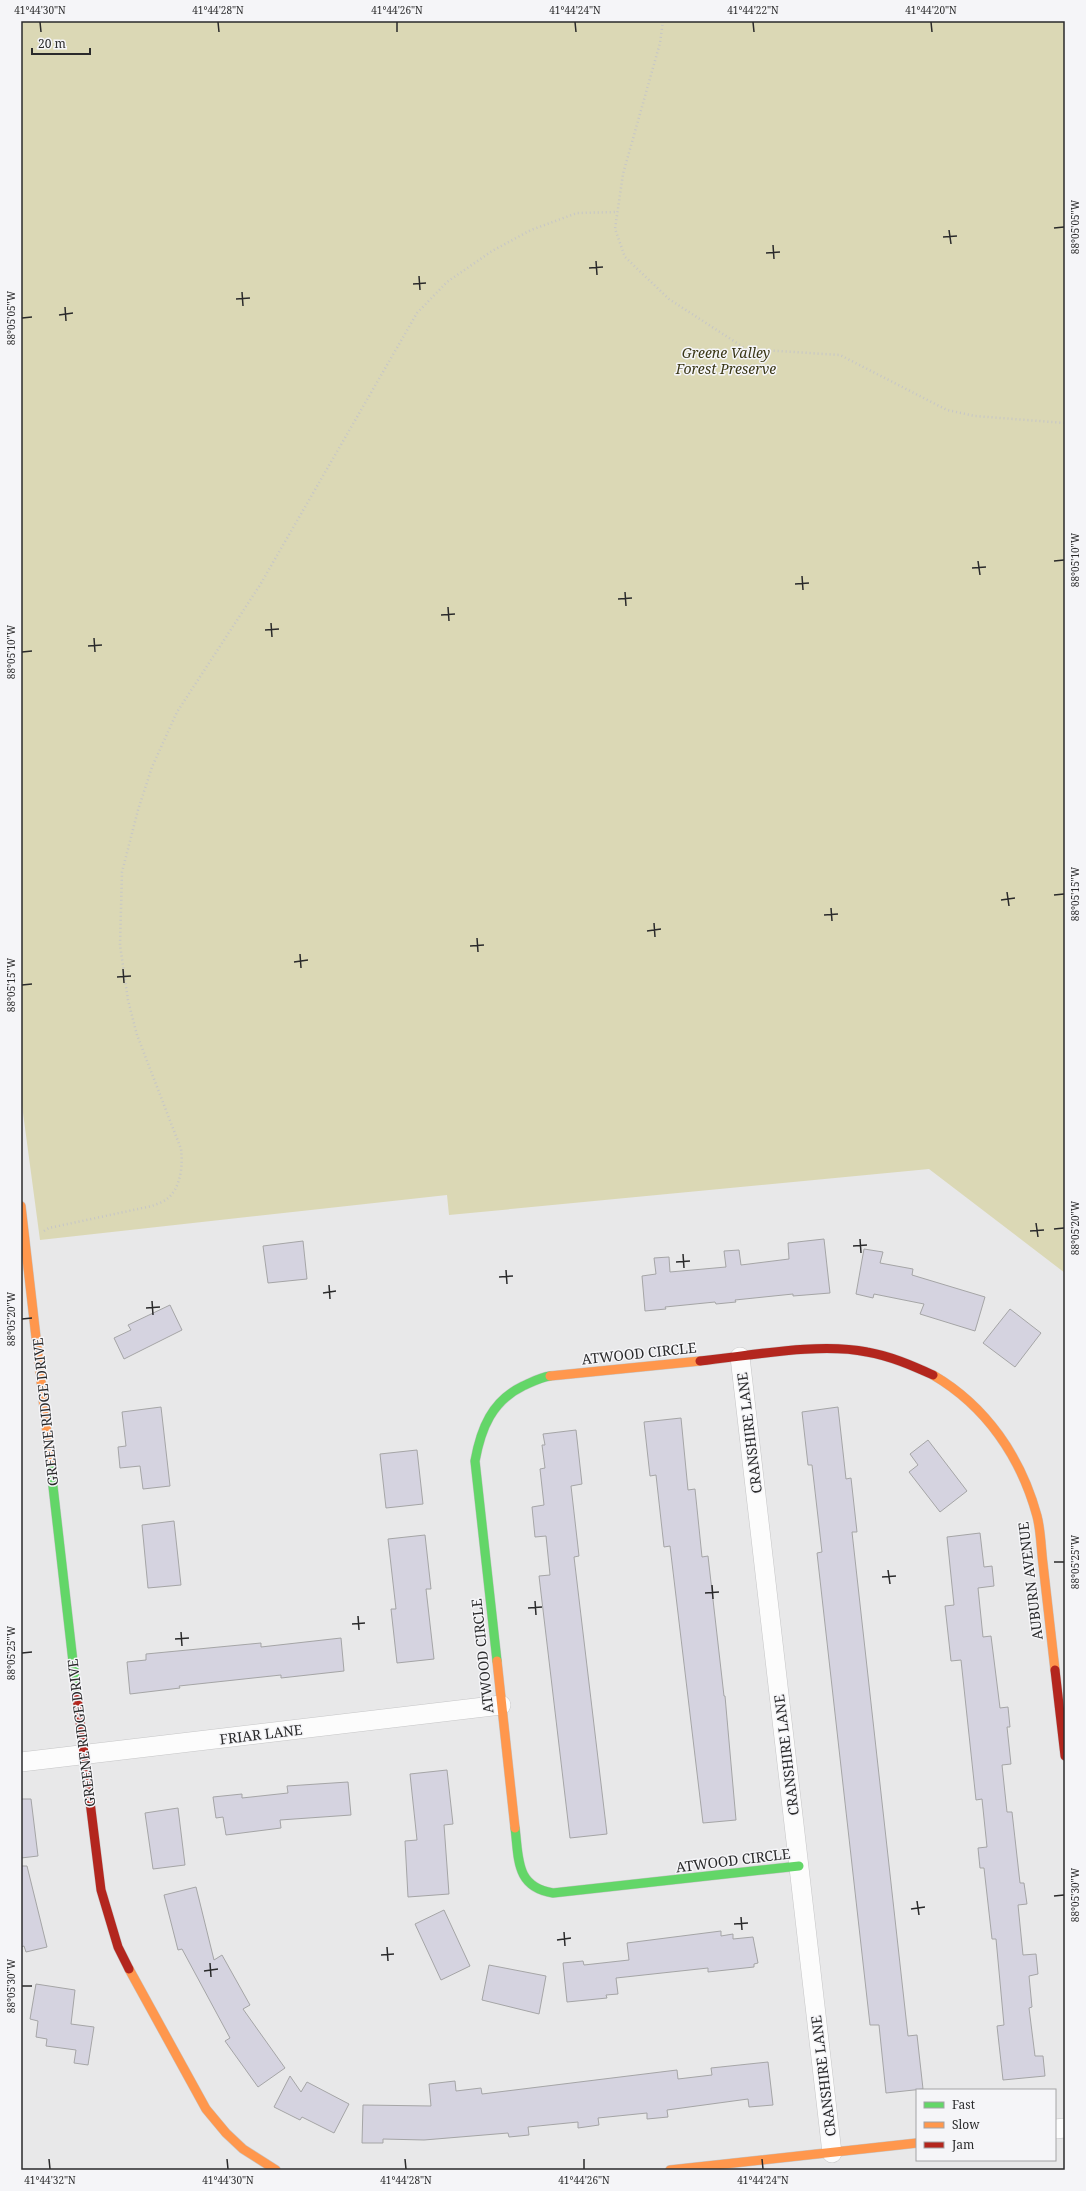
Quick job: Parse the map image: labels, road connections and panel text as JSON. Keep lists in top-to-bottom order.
{
  "streets": {
    "street": [
      "ATWOOD CIRCLE",
      "GREENE RIDGE DRIVE",
      "CRANSHIRE LANE",
      "AUBURN AVENUE",
      "FRIAR LANE"
    ]
  },
  "crossings": [
    ["ATWOOD CIRCLE", "CRANSHIRE LANE"],
    ["ATWOOD CIRCLE", "AUBURN AVENUE"],
    ["ATWOOD CIRCLE", "FRIAR LANE"],
    ["GREENE RIDGE DRIVE", "FRIAR LANE"],
    ["CRANSHIRE LANE", "AUBURN AVENUE"]
  ],
  "parks": ["Greene Valley Forest Preserve"],
  "legend": ["Fast", "Slow", "Jam"],
  "scale_bar": "20 m",
  "coordinates": [
    "41°44'30\"N",
    "41°44'28\"N",
    "41°44'26\"N",
    "41°44'24\"N",
    "41°44'22\"N",
    "41°44'20\"N",
    "88°05'05\"W",
    "88°05'10\"W",
    "88°05'15\"W",
    "88°05'20\"W",
    "88°05'25\"W",
    "88°05'30\"W",
    "41°44'32\"N"
  ]
}
